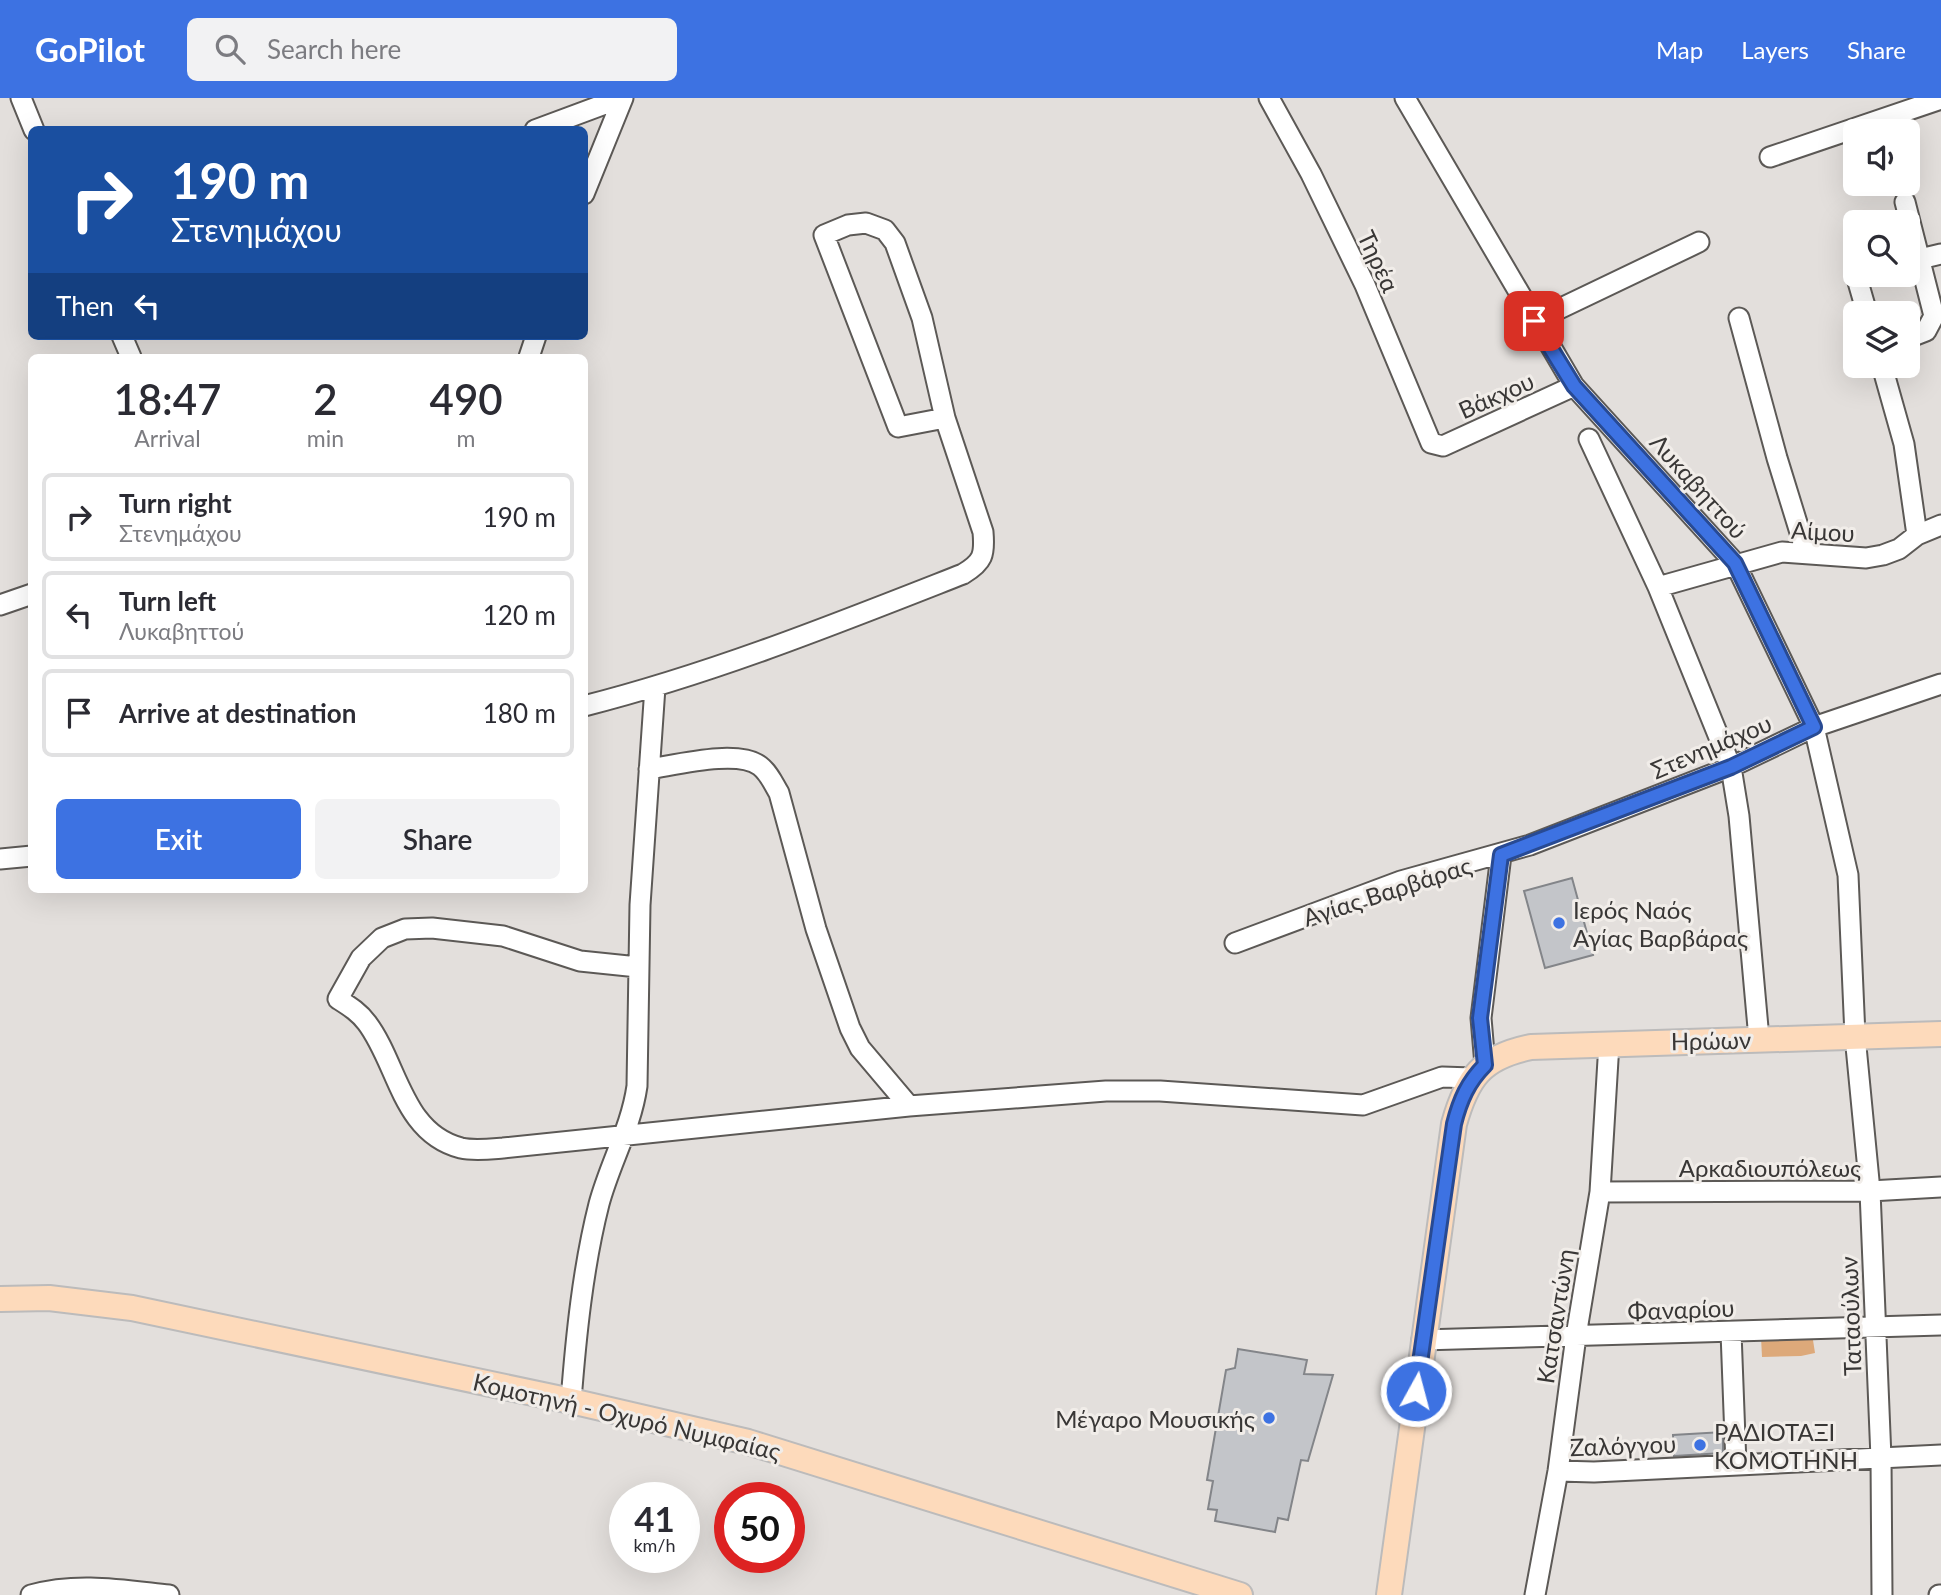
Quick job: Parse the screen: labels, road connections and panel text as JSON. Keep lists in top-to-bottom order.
{
  "streets": {
    "main road": ["Αγίας Βαρβάρας", "Ηρώων", "Κομοτηνή - Οχυρό Νυμφαίας"],
    "street": [
      "Τηρέα",
      "Βάκχου",
      "Λυκαβηττού",
      "Αίμου",
      "Στενημάχου",
      "Αρκαδιουπόλεως",
      "Φαναρίου",
      "Κατσαντώνη",
      "Ταταούλων",
      "Ζαλόγγου"
    ]
  },
  "crossings": [
    ["Τηρέα", "Βάκχου"],
    ["Βάκχου", "Λυκαβηττού"],
    ["Λυκαβηττού", "Αίμου"],
    ["Λυκαβηττού", "Στενημάχου"],
    ["Λυκαβηττού", "Ηρώων"],
    ["Λυκαβηττού", "Ταταούλων"],
    ["Στενημάχου", "Αγίας Βαρβάρας"],
    ["Αγίας Βαρβάρας", "Ηρώων"],
    ["Αγίας Βαρβάρας", "Φαναρίου"],
    ["Ηρώων", "Κατσαντώνη"],
    ["Ηρώων", "Ταταούλων"],
    ["Αρκαδιουπόλεως", "Κατσαντώνη"],
    ["Αρκαδιουπόλεως", "Ταταούλων"],
    ["Φαναρίου", "Κατσαντώνη"],
    ["Φαναρίου", "Ταταούλων"],
    ["Κατσαντώνη", "Ζαλόγγου"],
    ["Ταταούλων", "Ζαλόγγου"]
  ],
  "places": ["Ιερός Ναός Αγίας Βαρβάρας", "Μέγαρο Μουσικής", "ΡΑΔΙΟΤΑΞΙ ΚΟΜΟΤΗΝΗ"],
  "page": {
    "header": "GoPilot",
    "search": "Search here",
    "nav": ["Map", "Layers", "Share"],
    "turn": ["190 m", "Στενημάχου"],
    "then": "Then",
    "eta": [
      "18:47",
      "Arrival",
      "2",
      "min",
      "490",
      "m"
    ],
    "list": [
      {
        "name": "Turn right",
        "note": "Στενημάχου",
        "value": "190 m"
      },
      {
        "name": "Turn left",
        "note": "Λυκαβηττού",
        "value": "120 m"
      },
      {
        "name": "Arrive at destination",
        "value": "180 m"
      }
    ],
    "buttons": ["Exit", "Share"],
    "speed": "41 km/h",
    "limit": "50"
  }
}
